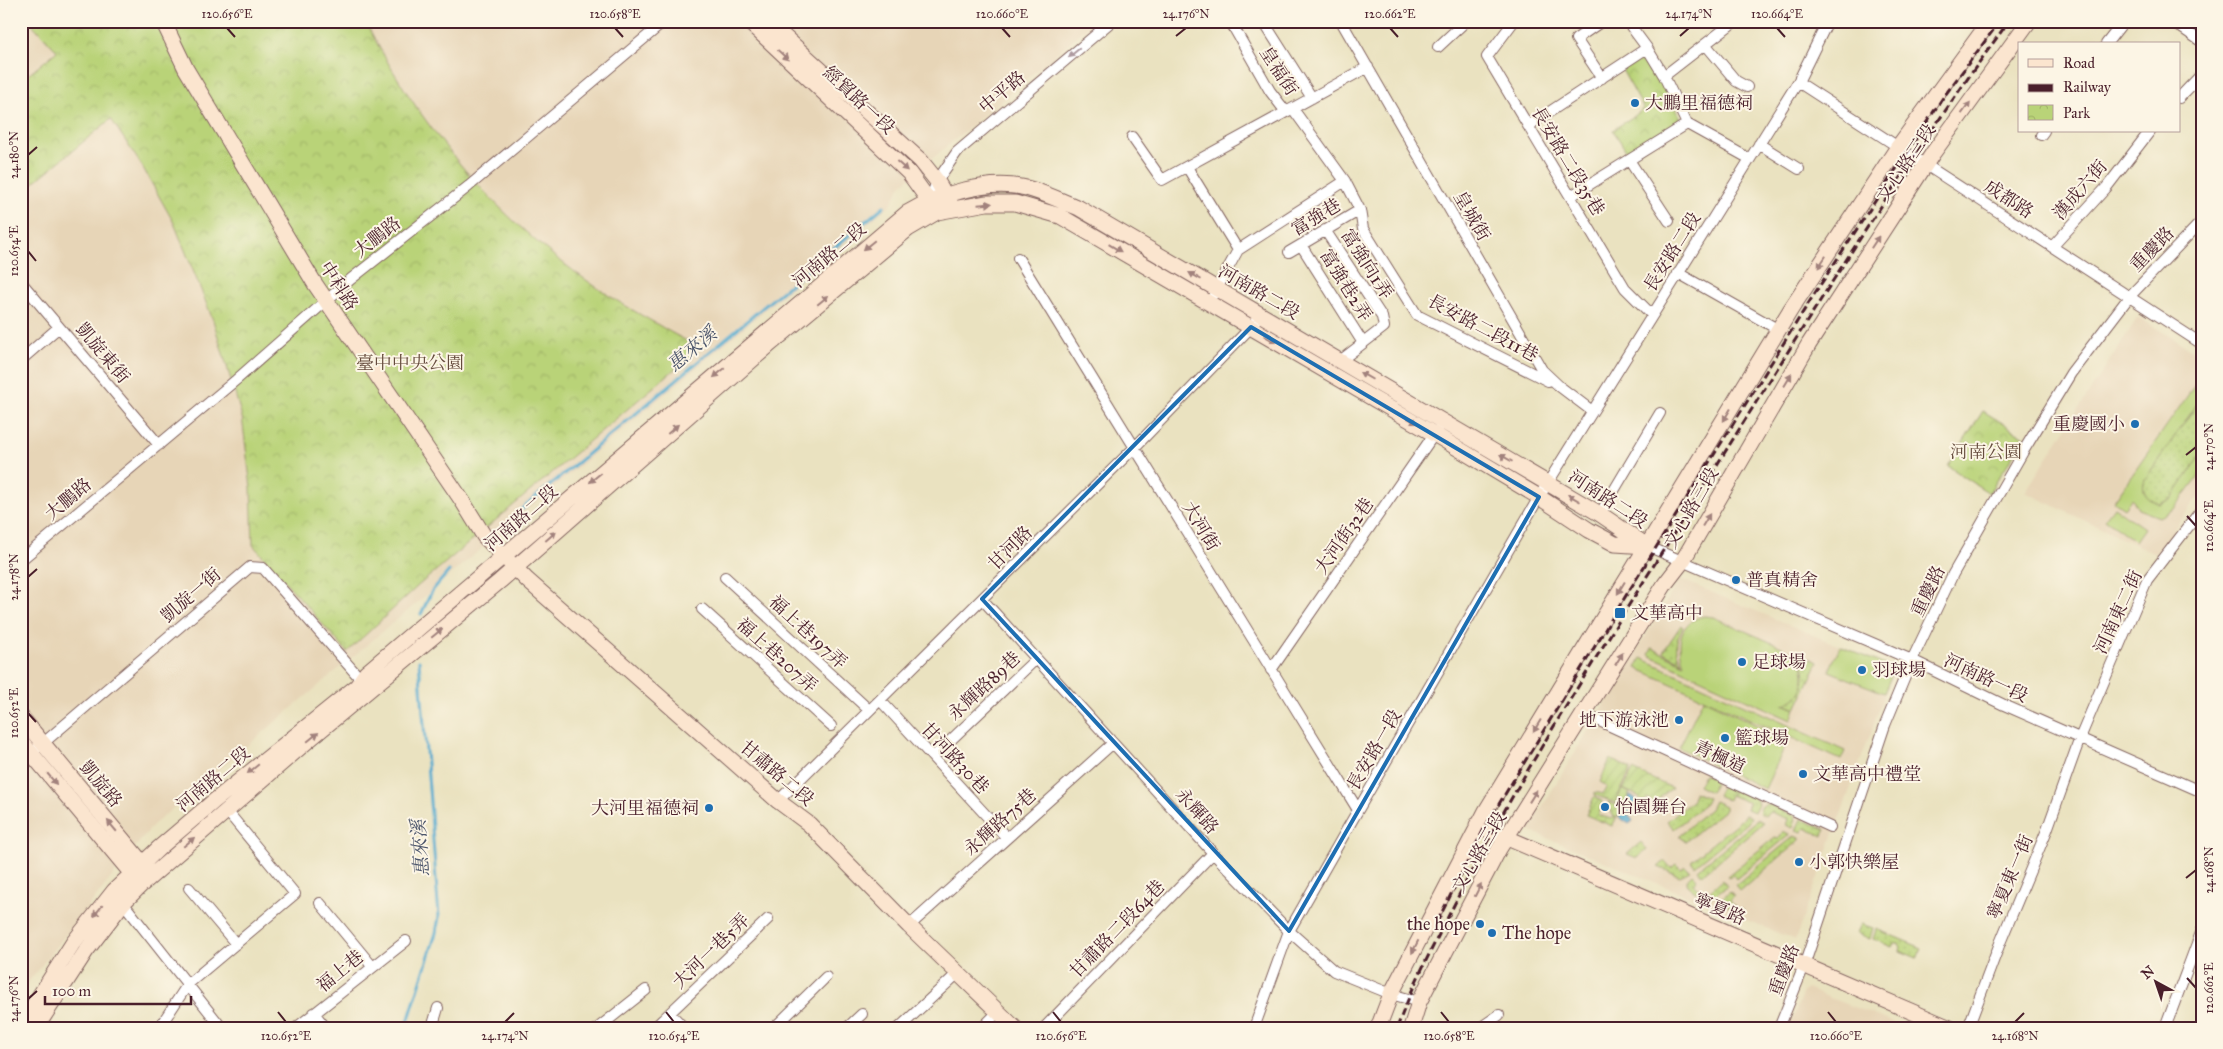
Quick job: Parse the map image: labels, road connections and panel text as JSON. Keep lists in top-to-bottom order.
{
  "streets": {
    "street": [
      "皇福街",
      "中平路",
      "經貿路一段",
      "長安路二段35巷",
      "文心路三段",
      "漢成六街",
      "成都路",
      "皇城街",
      "富強巷",
      "大鵬路",
      "重慶路",
      "長安路二段",
      "河南路二段",
      "富強向1弄",
      "富強巷2弄",
      "中科路",
      "長安路二段11巷",
      "凱旋東街",
      "大河街",
      "大河街32巷",
      "甘河路",
      "凱旋一街",
      "河南東二街",
      "福上巷197弄",
      "福上巷207弄",
      "河南路一段",
      "永輝路89巷",
      "長安路一段",
      "青楓道",
      "甘河路30巷",
      "甘肅路二段",
      "凱旋路",
      "永輝路",
      "永輝路75巷",
      "寧夏東一街",
      "寧夏路",
      "甘肅路二段64巷",
      "大河一巷5弄",
      "福上巷"
    ]
  },
  "crossings": [
    ["皇福街", "長安路二段11巷"],
    ["中平路", "經貿路一段"],
    ["中平路", "河南路二段"],
    ["經貿路一段", "河南路二段"],
    ["長安路二段35巷", "長安路二段"],
    ["文心路三段", "成都路"],
    ["文心路三段", "河南路二段"],
    ["文心路三段", "河南路一段"],
    ["文心路三段", "永輝路"],
    ["文心路三段", "寧夏路"],
    ["漢成六街", "成都路"],
    ["成都路", "重慶路"],
    ["成都路", "長安路二段"],
    ["皇城街", "長安路二段"],
    ["皇城街", "長安路二段11巷"],
    ["富強巷", "富強向1弄"],
    ["富強巷", "富強巷2弄"],
    ["富強巷", "長安路二段11巷"],
    ["大鵬路", "中科路"],
    ["大鵬路", "凱旋東街"],
    ["重慶路", "河南路一段"],
    ["重慶路", "寧夏路"],
    ["長安路二段", "河南路二段"],
    ["長安路二段", "長安路一段"],
    ["河南路二段", "中科路"],
    ["河南路二段", "大河街32巷"],
    ["河南路二段", "甘河路"],
    ["河南路二段", "凱旋一街"],
    ["河南路二段", "河南路一段"],
    ["河南路二段", "長安路一段"],
    ["河南路二段", "甘肅路二段"],
    ["河南路二段", "凱旋路"],
    ["富強向1弄", "富強巷2弄"],
    ["中科路", "甘肅路二段"],
    ["大河街", "大河街32巷"],
    ["大河街", "甘河路"],
    ["大河街", "長安路一段"],
    ["甘河路", "福上巷197弄"],
    ["甘河路", "甘河路30巷"],
    ["甘河路", "甘肅路二段"],
    ["甘河路", "永輝路"],
    ["凱旋一街", "凱旋路"],
    ["河南東二街", "河南路一段"],
    ["河南東二街", "寧夏東一街"],
    ["河南路一段", "寧夏東一街"],
    ["永輝路89巷", "甘河路30巷"],
    ["永輝路89巷", "永輝路"],
    ["長安路一段", "永輝路"],
    ["甘河路30巷", "永輝路75巷"],
    ["甘肅路二段", "永輝路75巷"],
    ["永輝路", "永輝路75巷"],
    ["永輝路", "甘肅路二段64巷"]
  ],
  "one_way": ["中平路"],
  "water": ["惠來溪"],
  "parks": ["臺中中央公園", "河南公園"],
  "places": {
    "other": [
      "大鵬里福德祠",
      "重慶國小",
      "普真精舍",
      "足球場",
      "羽球場",
      "地下游泳池",
      "籃球場",
      "文華高中禮堂",
      "怡園舞台",
      "大河里福德祠",
      "小郭快樂屋",
      "the hope",
      "The hope"
    ],
    "transit": ["文華高中"]
  },
  "legend": ["Road", "Railway", "Park"],
  "scale_bar": "100 m",
  "north": "top left",
  "coordinates": [
    "120.656°E",
    "120.658°E",
    "120.660°E",
    "24.176°N",
    "120.662°E",
    "24.174°N",
    "120.664°E",
    "24.180°N",
    "120.654°E",
    "24.170°N",
    "24.178°N",
    "120.652°E",
    "24.168°N"
  ]
}
